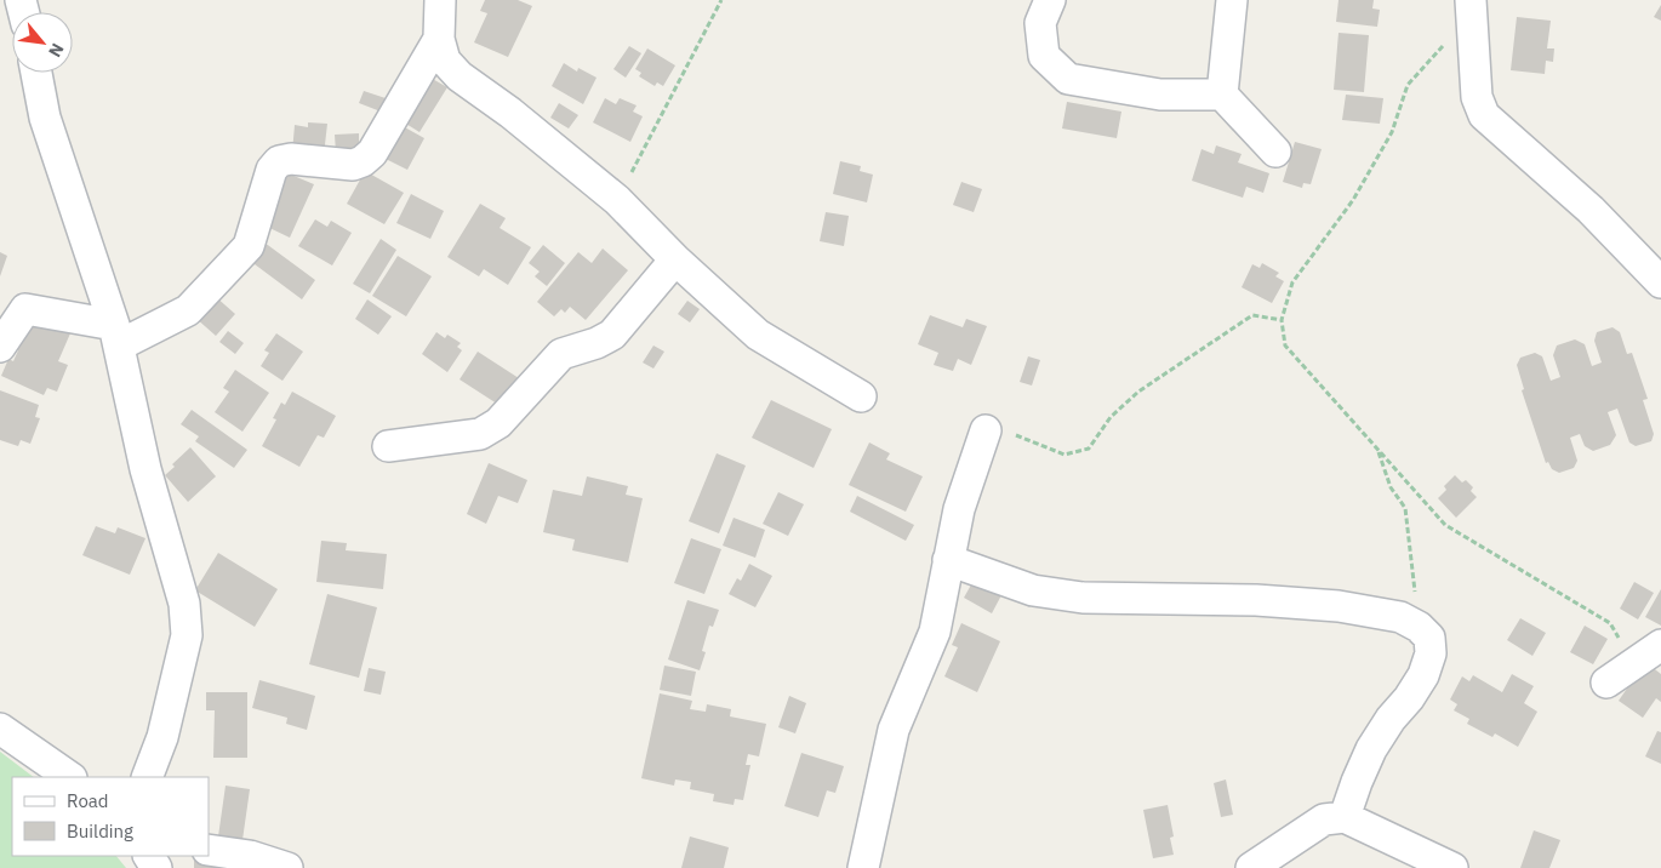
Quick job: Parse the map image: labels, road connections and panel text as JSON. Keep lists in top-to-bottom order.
{
  "legend": ["Road", "Building"],
  "north": "bottom right"
}
